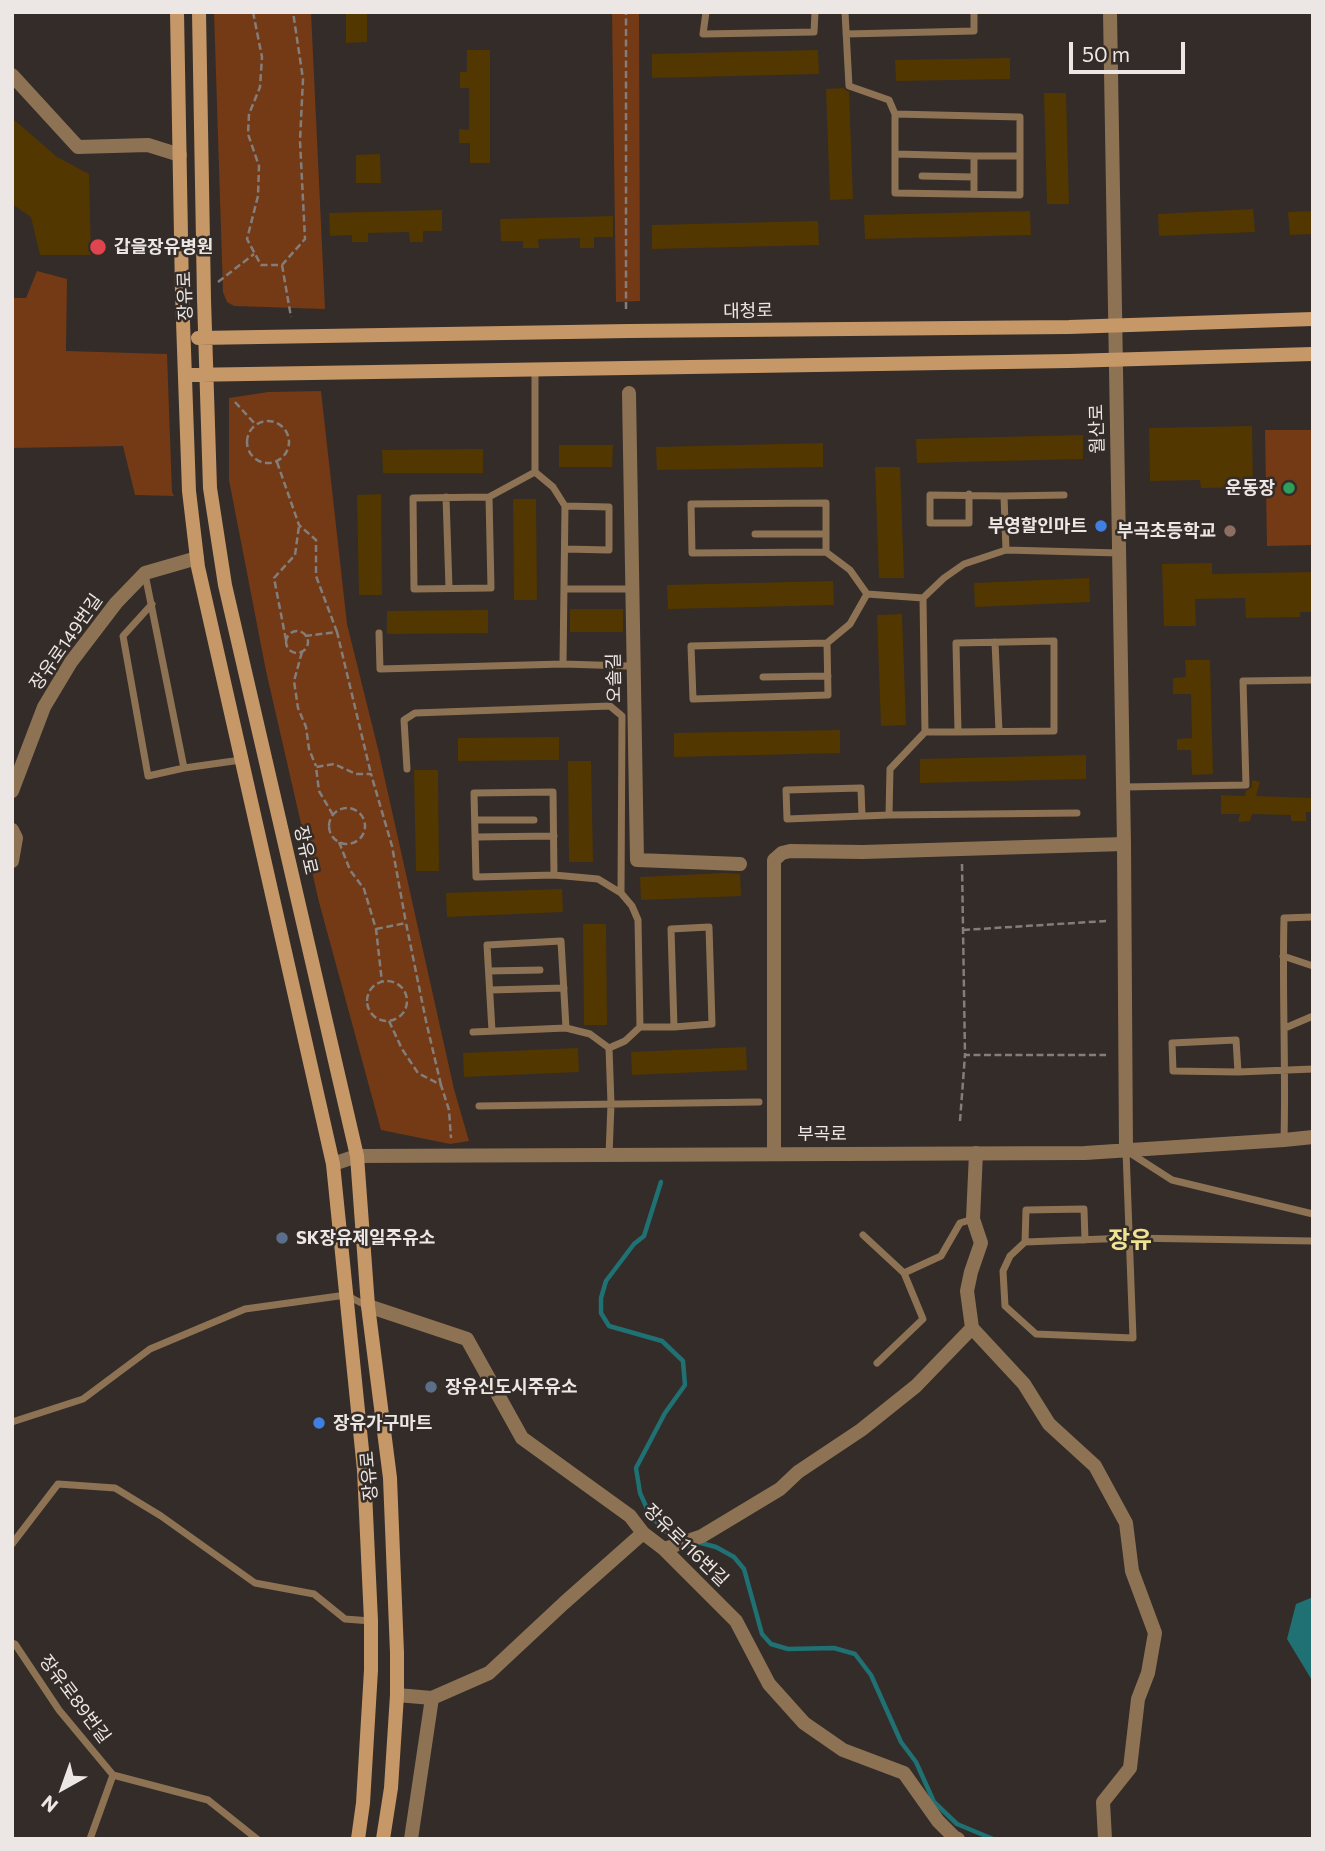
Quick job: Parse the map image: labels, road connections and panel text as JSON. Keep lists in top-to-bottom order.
{
  "streets": {
    "main road": ["장유로", "대청로"],
    "street": [
      "월산로",
      "장유로149번길",
      "오솔길",
      "부곡로",
      "장유로116번길"
    ],
    "lane": ["장유로89번길"]
  },
  "crossings": [
    ["장유로", "대청로"],
    ["장유로", "장유로149번길"],
    ["장유로", "부곡로"],
    ["장유로", "장유로116번길"],
    ["대청로", "월산로"],
    ["월산로", "부곡로"]
  ],
  "districts": ["장유"],
  "places": [
    "갑을장유병원",
    "운동장",
    "부영할인마트",
    "부곡초등학교",
    "SK장유제일주유소",
    "장유신도시주유소",
    "장유가구마트"
  ],
  "scale_bar": "50 m",
  "north": "bottom left"
}
